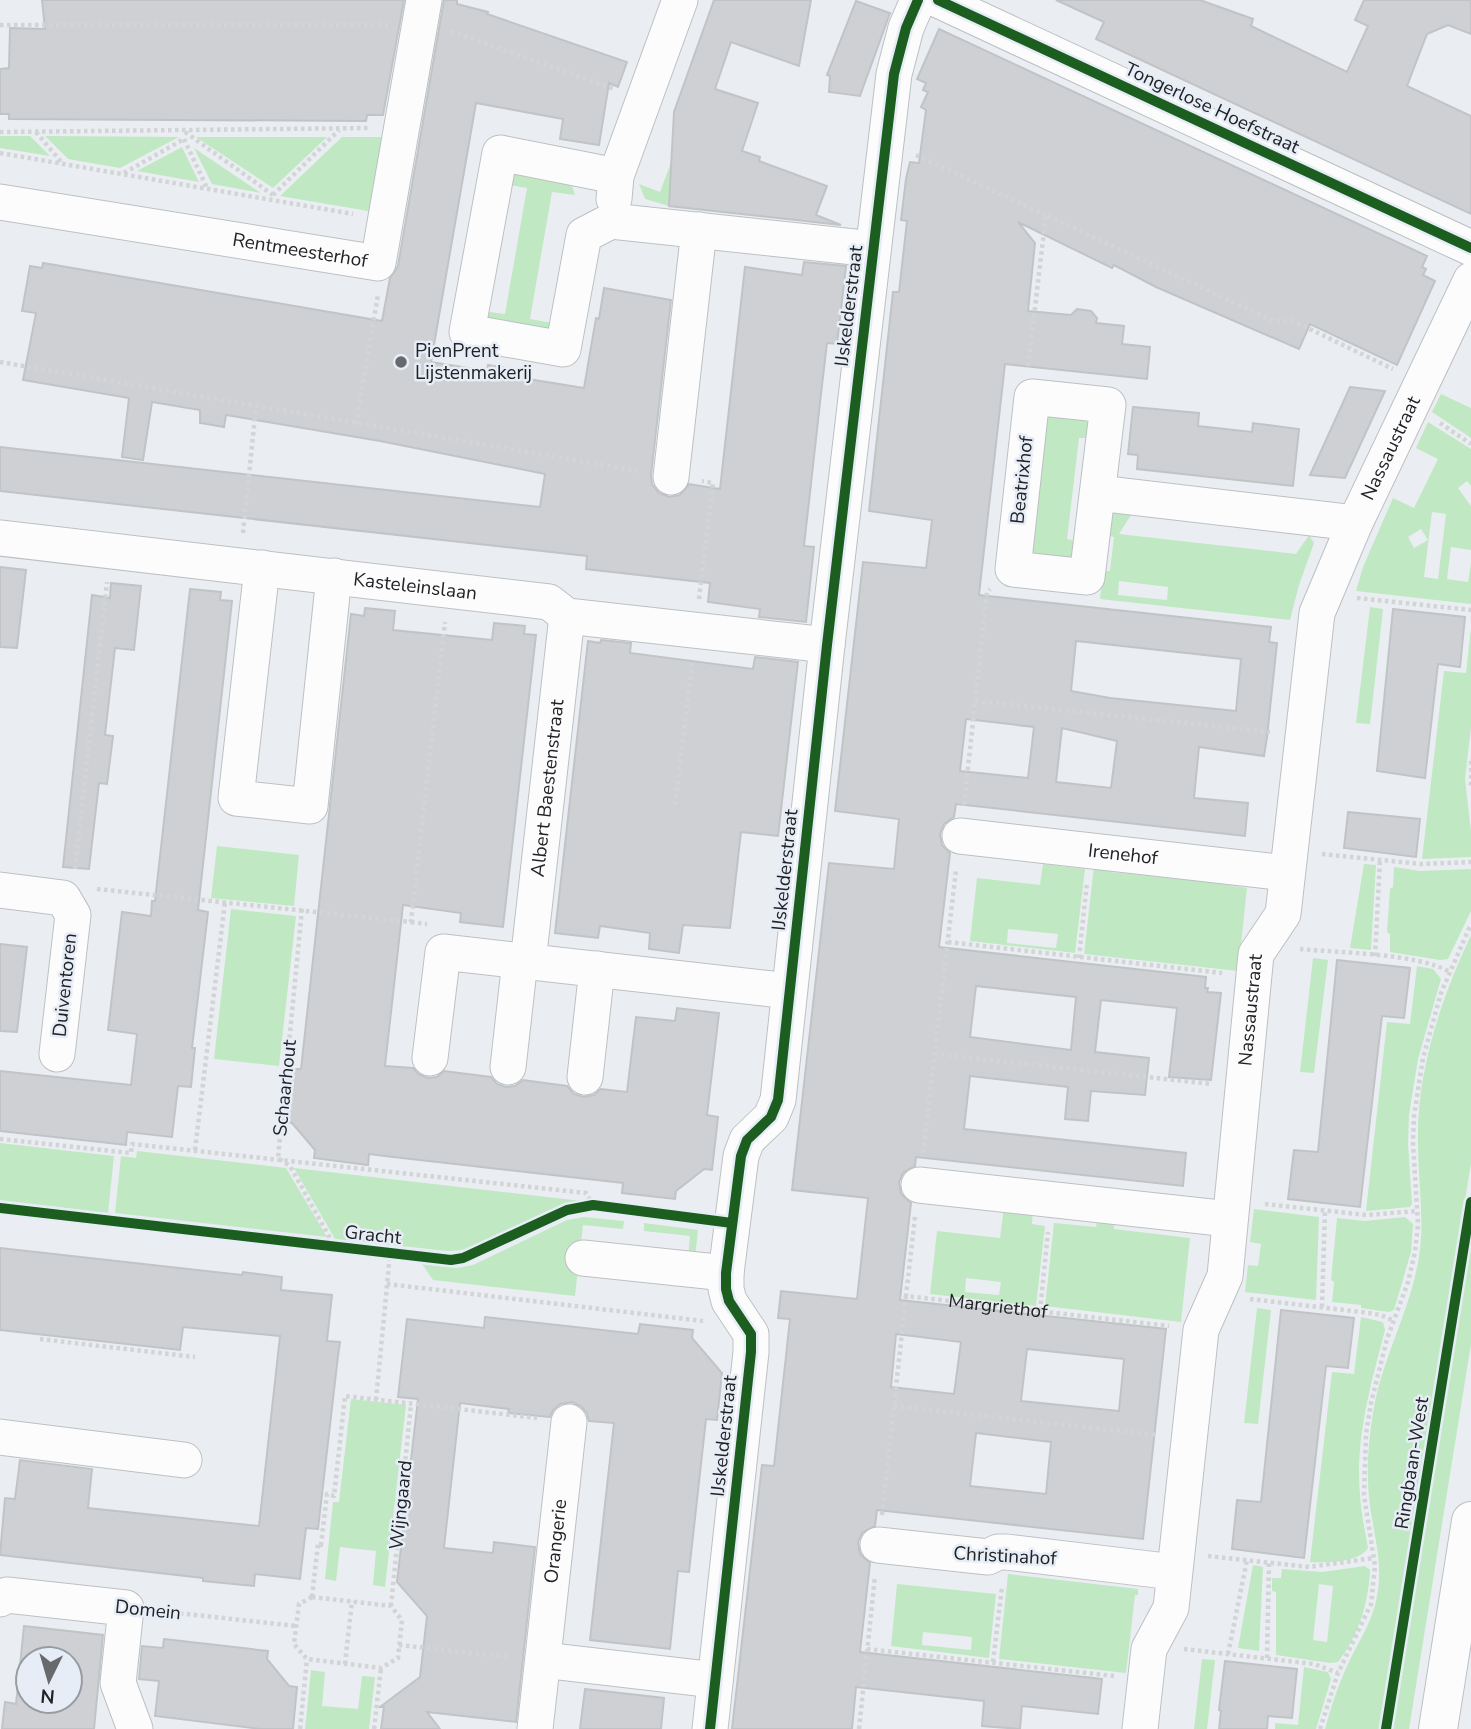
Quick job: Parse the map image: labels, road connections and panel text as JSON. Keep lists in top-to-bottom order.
{
  "streets": {
    "street": [
      "Tongerlose Hoefstraat",
      "Rentmeesterhof",
      "IJskelderstraat",
      "Nassaustraat",
      "Beatrixhof",
      "Kasteleinslaan",
      "Albert Baestenstraat",
      "Irenehof",
      "Duiventoren",
      "Orangerie",
      "Christinahof",
      "Domein"
    ],
    "path": ["Schaarhout", "Margriethof", "Wijngaard"],
    "cycle path": ["Gracht", "Ringbaan-West"]
  },
  "crossings": [
    ["IJskelderstraat", "Kasteleinslaan"],
    ["Nassaustraat", "Irenehof"],
    ["Nassaustraat", "Margriethof"],
    ["Nassaustraat", "Christinahof"],
    ["Kasteleinslaan", "Albert Baestenstraat"],
    ["Schaarhout", "Gracht"]
  ],
  "places": ["PienPrent Lijstenmakerij"],
  "north": "bottom"
}
